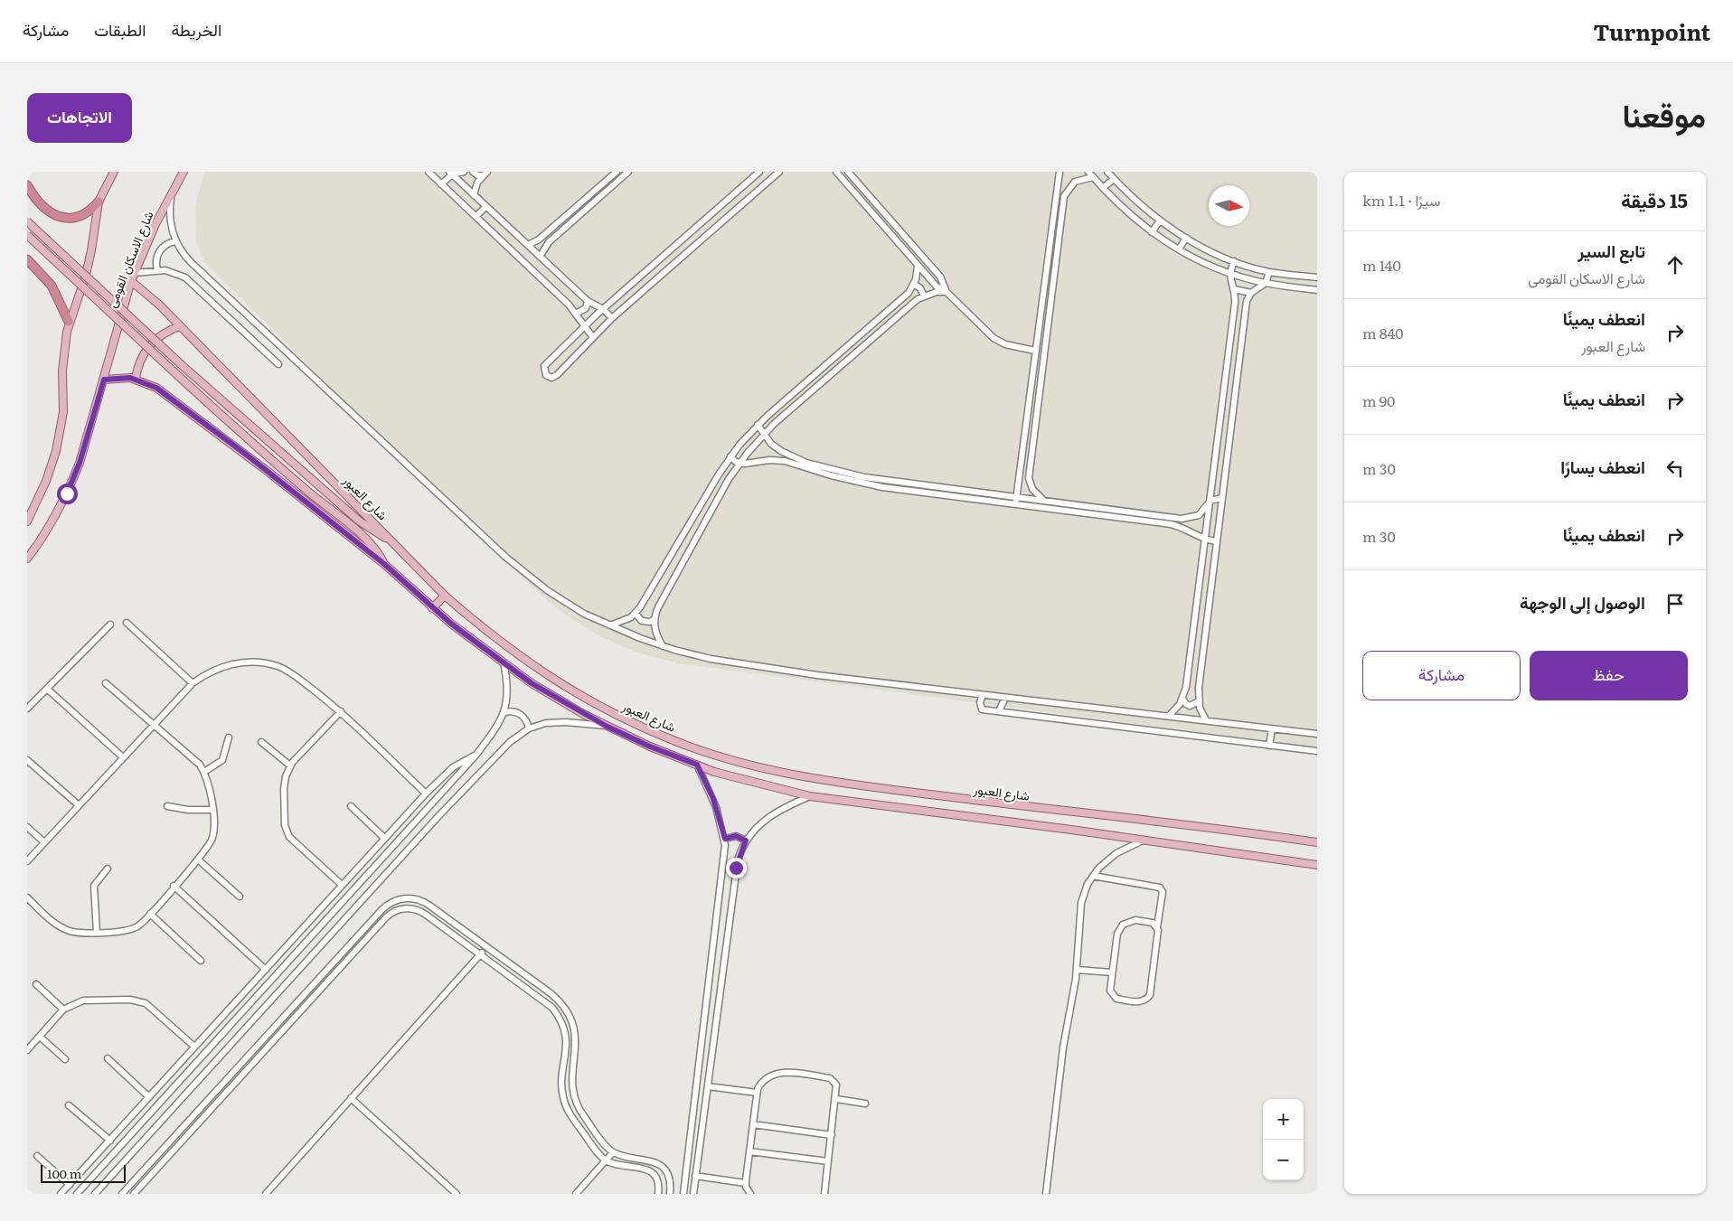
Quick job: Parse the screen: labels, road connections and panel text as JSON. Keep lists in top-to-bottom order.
{
  "streets": {
    "main road": ["شارع الاسكان القومى", "شارع العبور"]
  },
  "crossings": [
    ["شارع الاسكان القومى", "شارع العبور"]
  ],
  "scale_bar": "100 m",
  "north": "right",
  "page": {
    "header": "Turnpoint",
    "nav": ["الخريطة", "الطبقات", "مشاركة"],
    "title": "موقعنا",
    "buttons": [
      "الاتجاهات",
      ["حفظ", "مشاركة"]
    ],
    "heading": ["15 دقيقة", "سيرًا · 1.1 km"],
    "list": [
      ["تابع السير", "شارع الاسكان القومى", "140 m"],
      ["انعطف يمينًا", "شارع العبور", "840 m"],
      ["انعطف يمينًا", "90 m"],
      ["انعطف يسارًا", "30 m"],
      ["انعطف يمينًا", "30 m"],
      "الوصول إلى الوجهة"
    ],
    "map_buttons": ["+", "−"],
    "scale": "100 m"
  }
}
